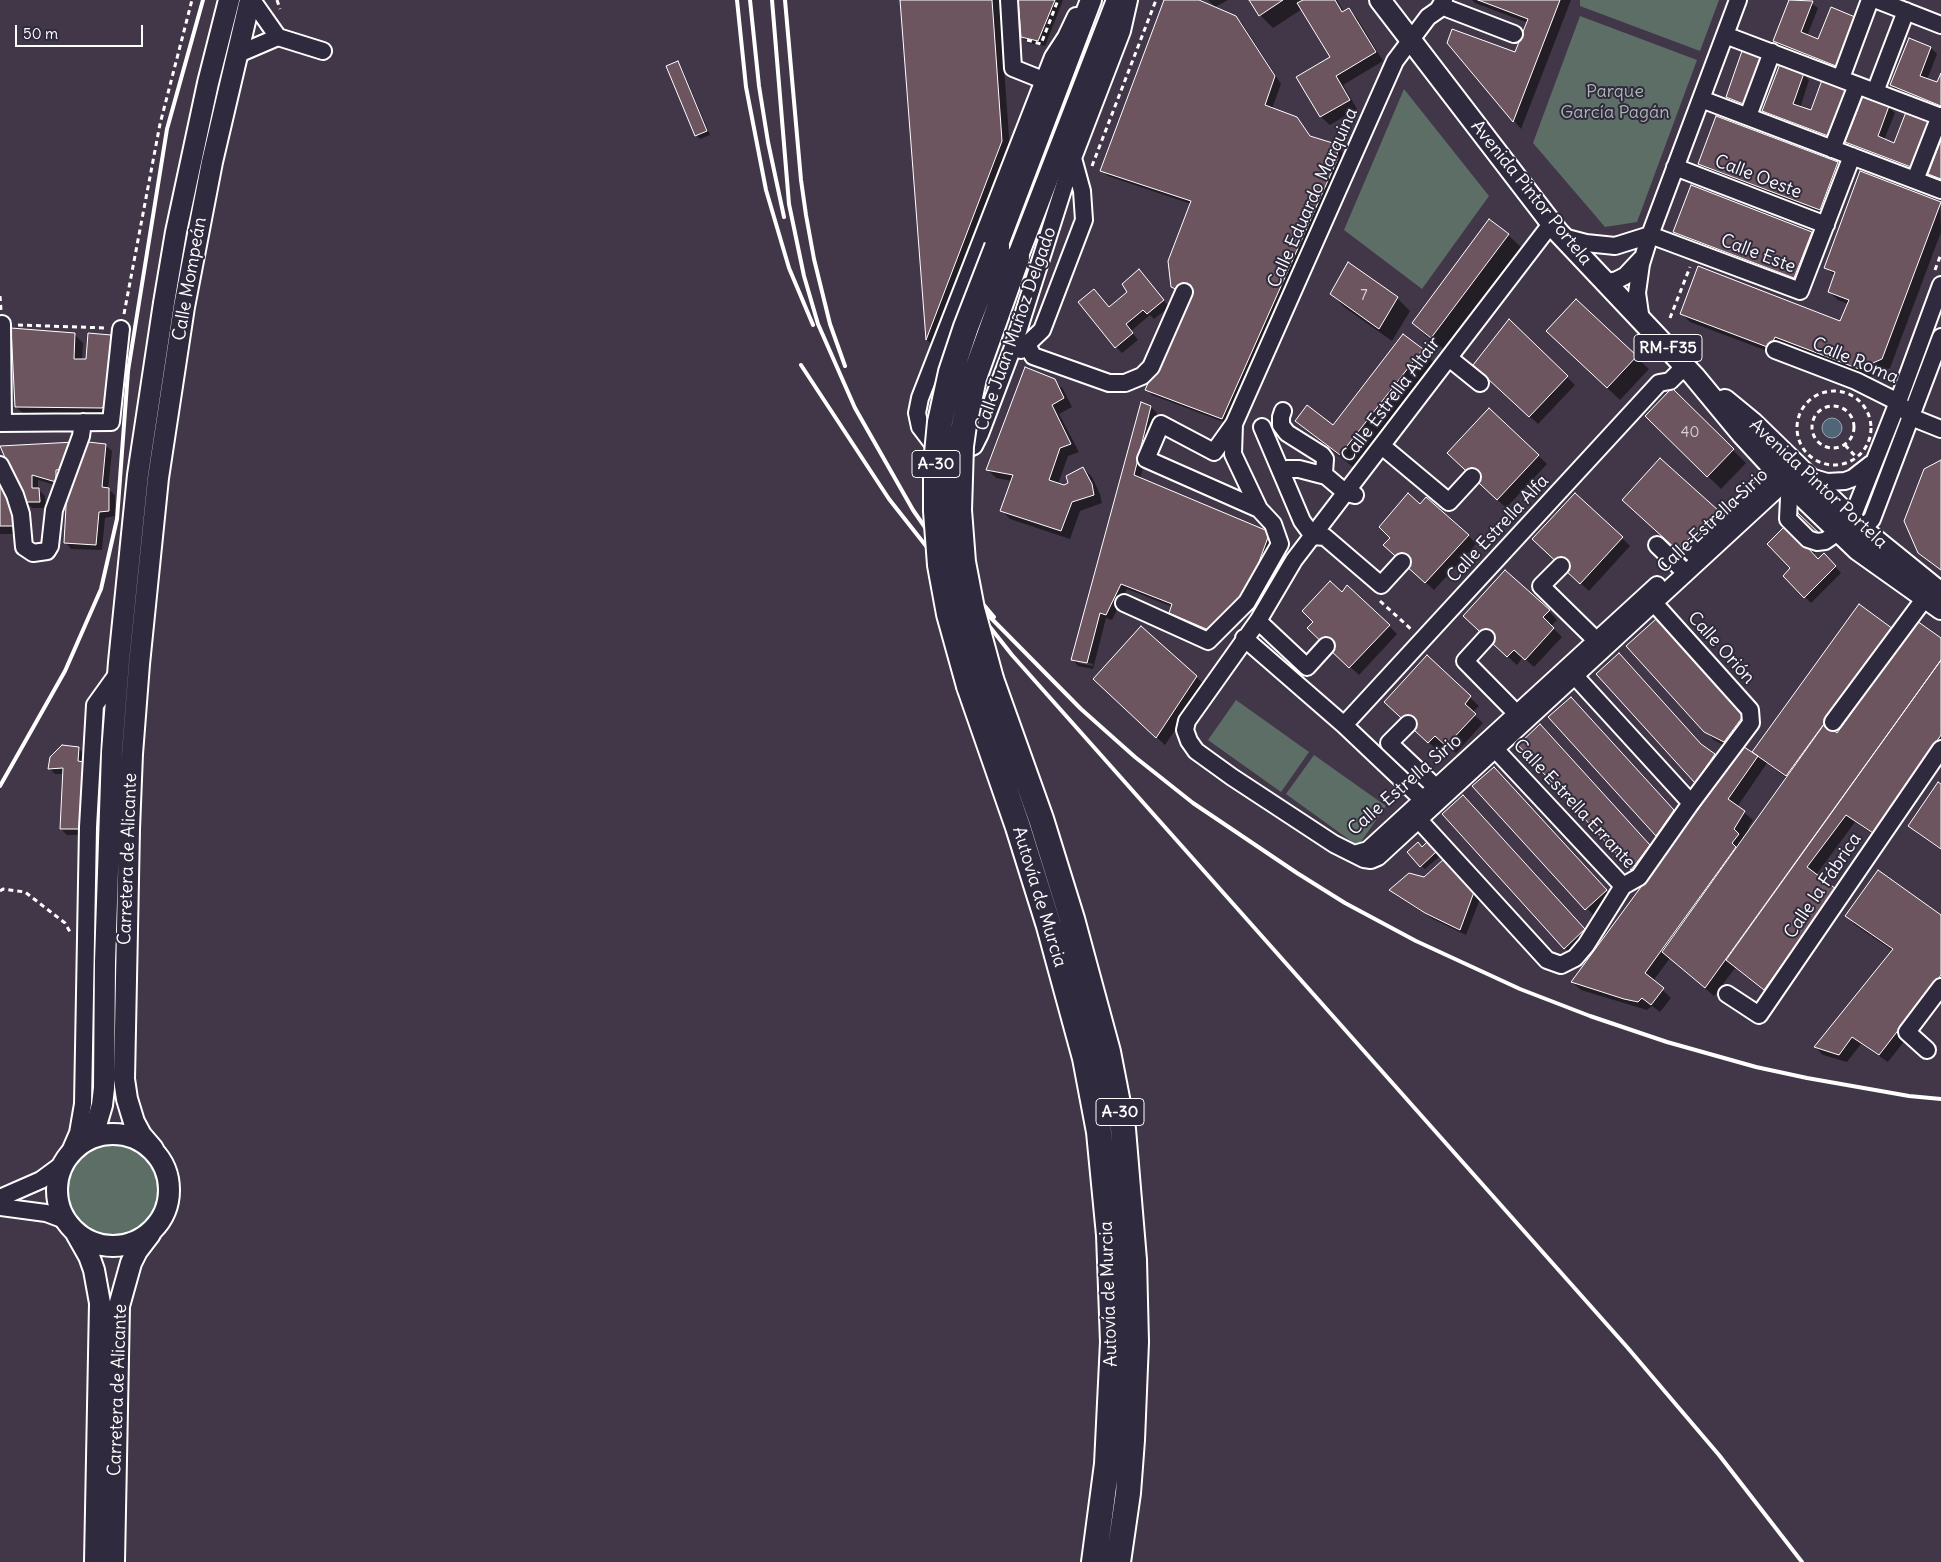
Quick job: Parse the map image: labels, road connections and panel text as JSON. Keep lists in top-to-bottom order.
{
  "streets": {
    "highway": ["A-30", "Autovía de Murcia"],
    "main road": [
      "Avenida Pintor Portela",
      "Calle Mompeán",
      "Calle Juan Muñoz Delgado",
      "RM-F35",
      "Carretera de Alicante"
    ],
    "street": [
      "Calle Oeste",
      "Calle Eduardo Marquina",
      "Calle Este",
      "Calle Roma",
      "Calle Estrella Altair",
      "Calle Estrella Sirio",
      "Calle Estrella Alfa",
      "Calle Orión",
      "Calle Estrella Errante",
      "Calle la Fábrica"
    ]
  },
  "crossings": [
    ["Calle Oeste", "Calle Este"],
    ["Avenida Pintor Portela", "Calle Eduardo Marquina"],
    ["Avenida Pintor Portela", "Calle Estrella Altair"],
    ["Avenida Pintor Portela", "Calle Estrella Sirio"],
    ["Avenida Pintor Portela", "Calle Estrella Alfa"],
    ["Calle Mompeán", "Carretera de Alicante"],
    ["Calle Juan Muñoz Delgado", "Autovía de Murcia"],
    ["Calle Estrella Altair", "Calle Estrella Sirio"],
    ["Calle Estrella Sirio", "Calle Orión"],
    ["Calle Estrella Sirio", "Calle Estrella Errante"]
  ],
  "parks": ["Parque García Pagán"],
  "house_numbers": ["7", "40"],
  "scale_bar": "50 m"
}
